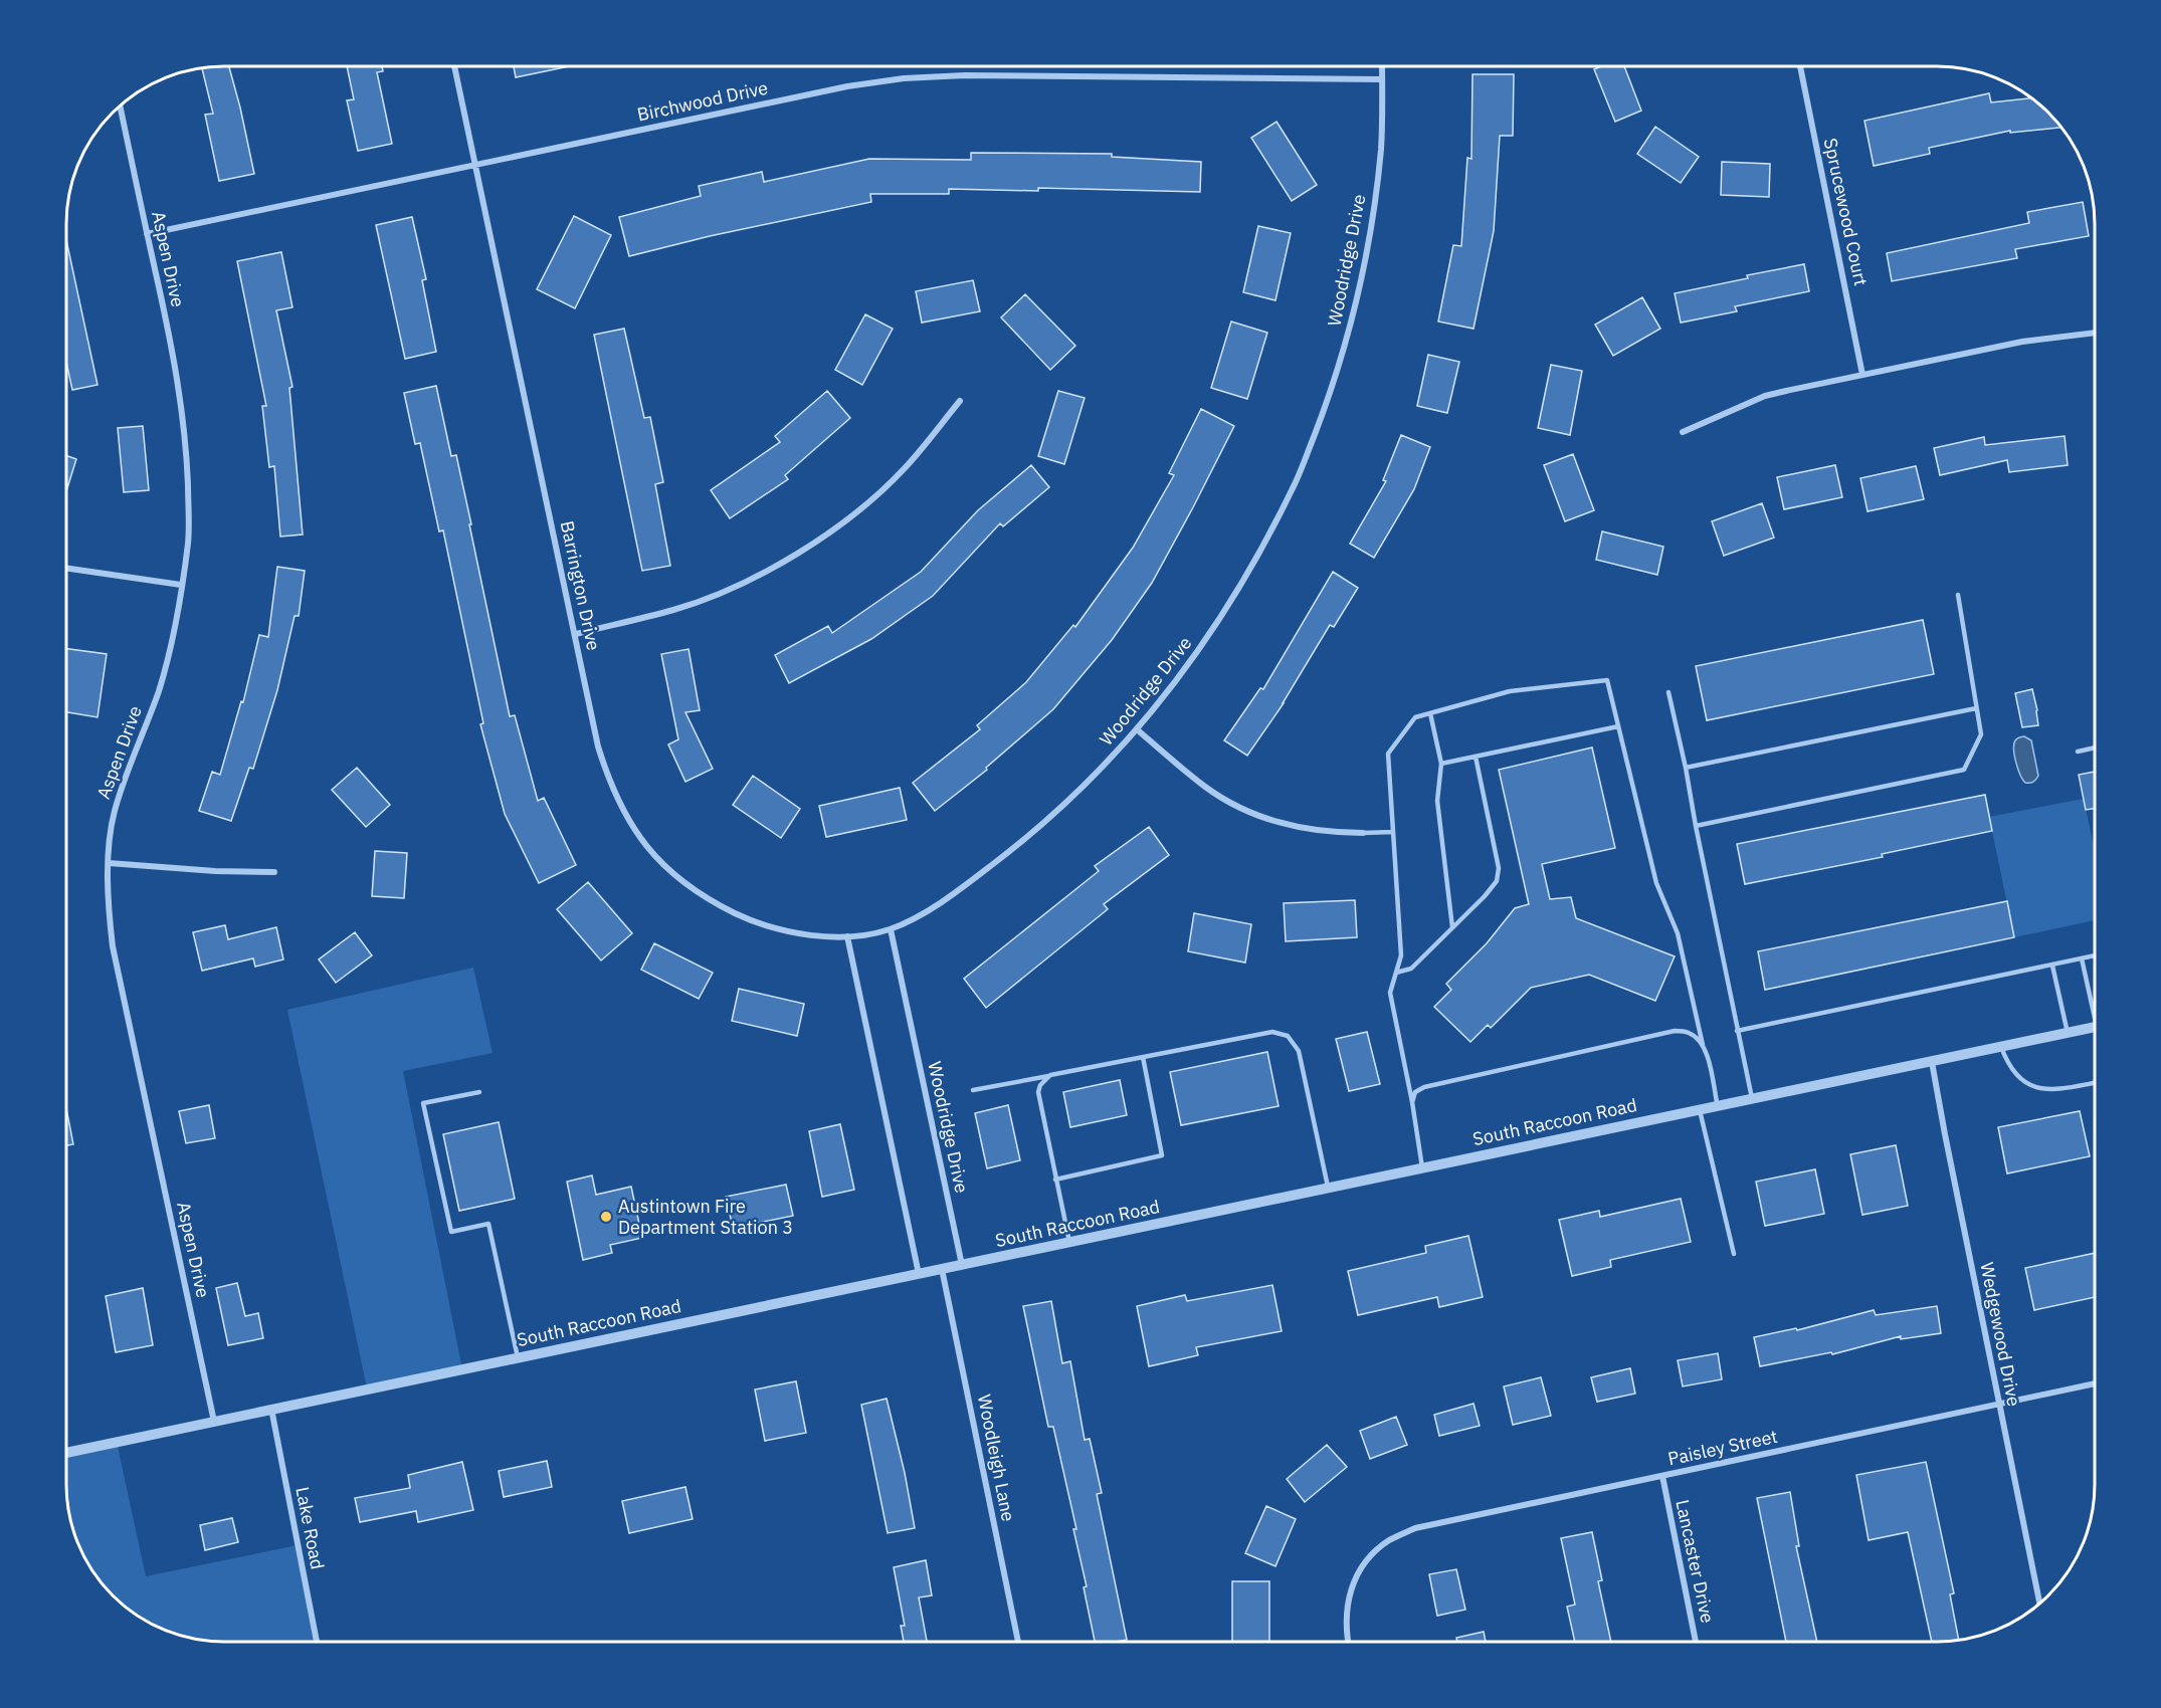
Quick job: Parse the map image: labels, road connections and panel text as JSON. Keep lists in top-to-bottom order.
{
  "streets": {
    "street": [
      "Birchwood Drive",
      "Sprucewood Court",
      "Aspen Drive",
      "Woodridge Drive",
      "Barrington Drive",
      "South Raccoon Road",
      "Wedgewood Drive",
      "Paisley Street",
      "Woodleigh Lane",
      "Lake Road",
      "Lancaster Drive"
    ]
  },
  "crossings": [
    ["Birchwood Drive", "Aspen Drive"],
    ["Birchwood Drive", "Woodridge Drive"],
    ["Birchwood Drive", "Barrington Drive"],
    ["Aspen Drive", "South Raccoon Road"],
    ["Woodridge Drive", "Barrington Drive"],
    ["Woodridge Drive", "South Raccoon Road"],
    ["South Raccoon Road", "Wedgewood Drive"],
    ["South Raccoon Road", "Woodleigh Lane"],
    ["South Raccoon Road", "Lake Road"],
    ["Wedgewood Drive", "Paisley Street"],
    ["Paisley Street", "Lancaster Drive"]
  ],
  "places": ["Austintown Fire Department Station 3"]
}
